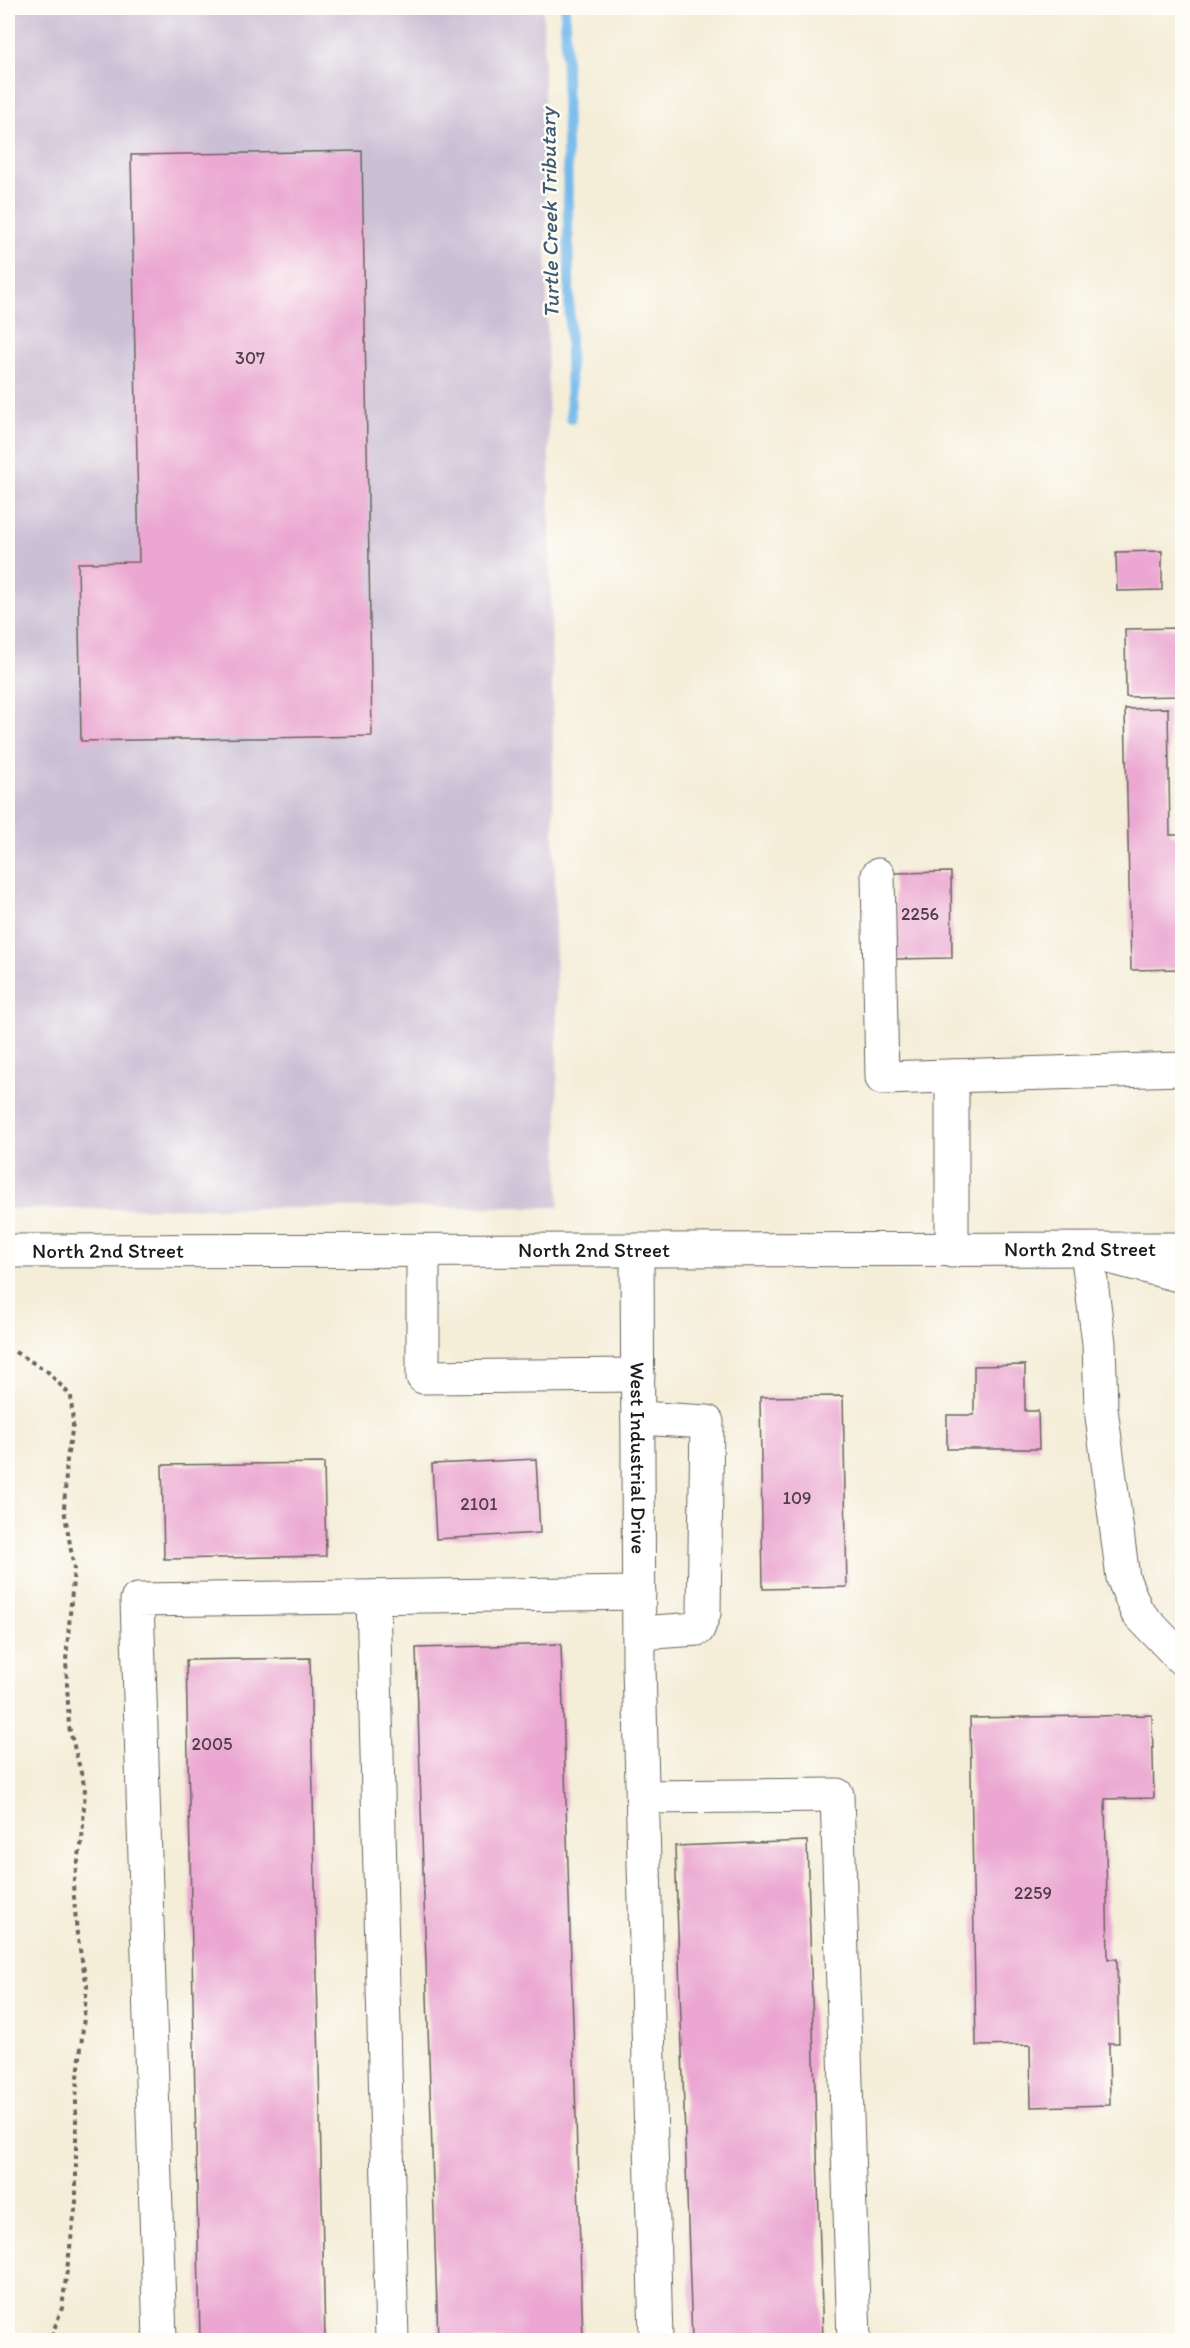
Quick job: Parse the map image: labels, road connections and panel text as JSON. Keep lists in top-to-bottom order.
{
  "streets": {
    "main road": ["North 2nd Street", "West Industrial Drive"]
  },
  "crossings": [
    ["North 2nd Street", "West Industrial Drive"]
  ],
  "water": ["Turtle Creek Tributary"],
  "house_numbers": [
    "307",
    "2256",
    "109",
    "2101",
    "2005",
    "2259"
  ]
}
